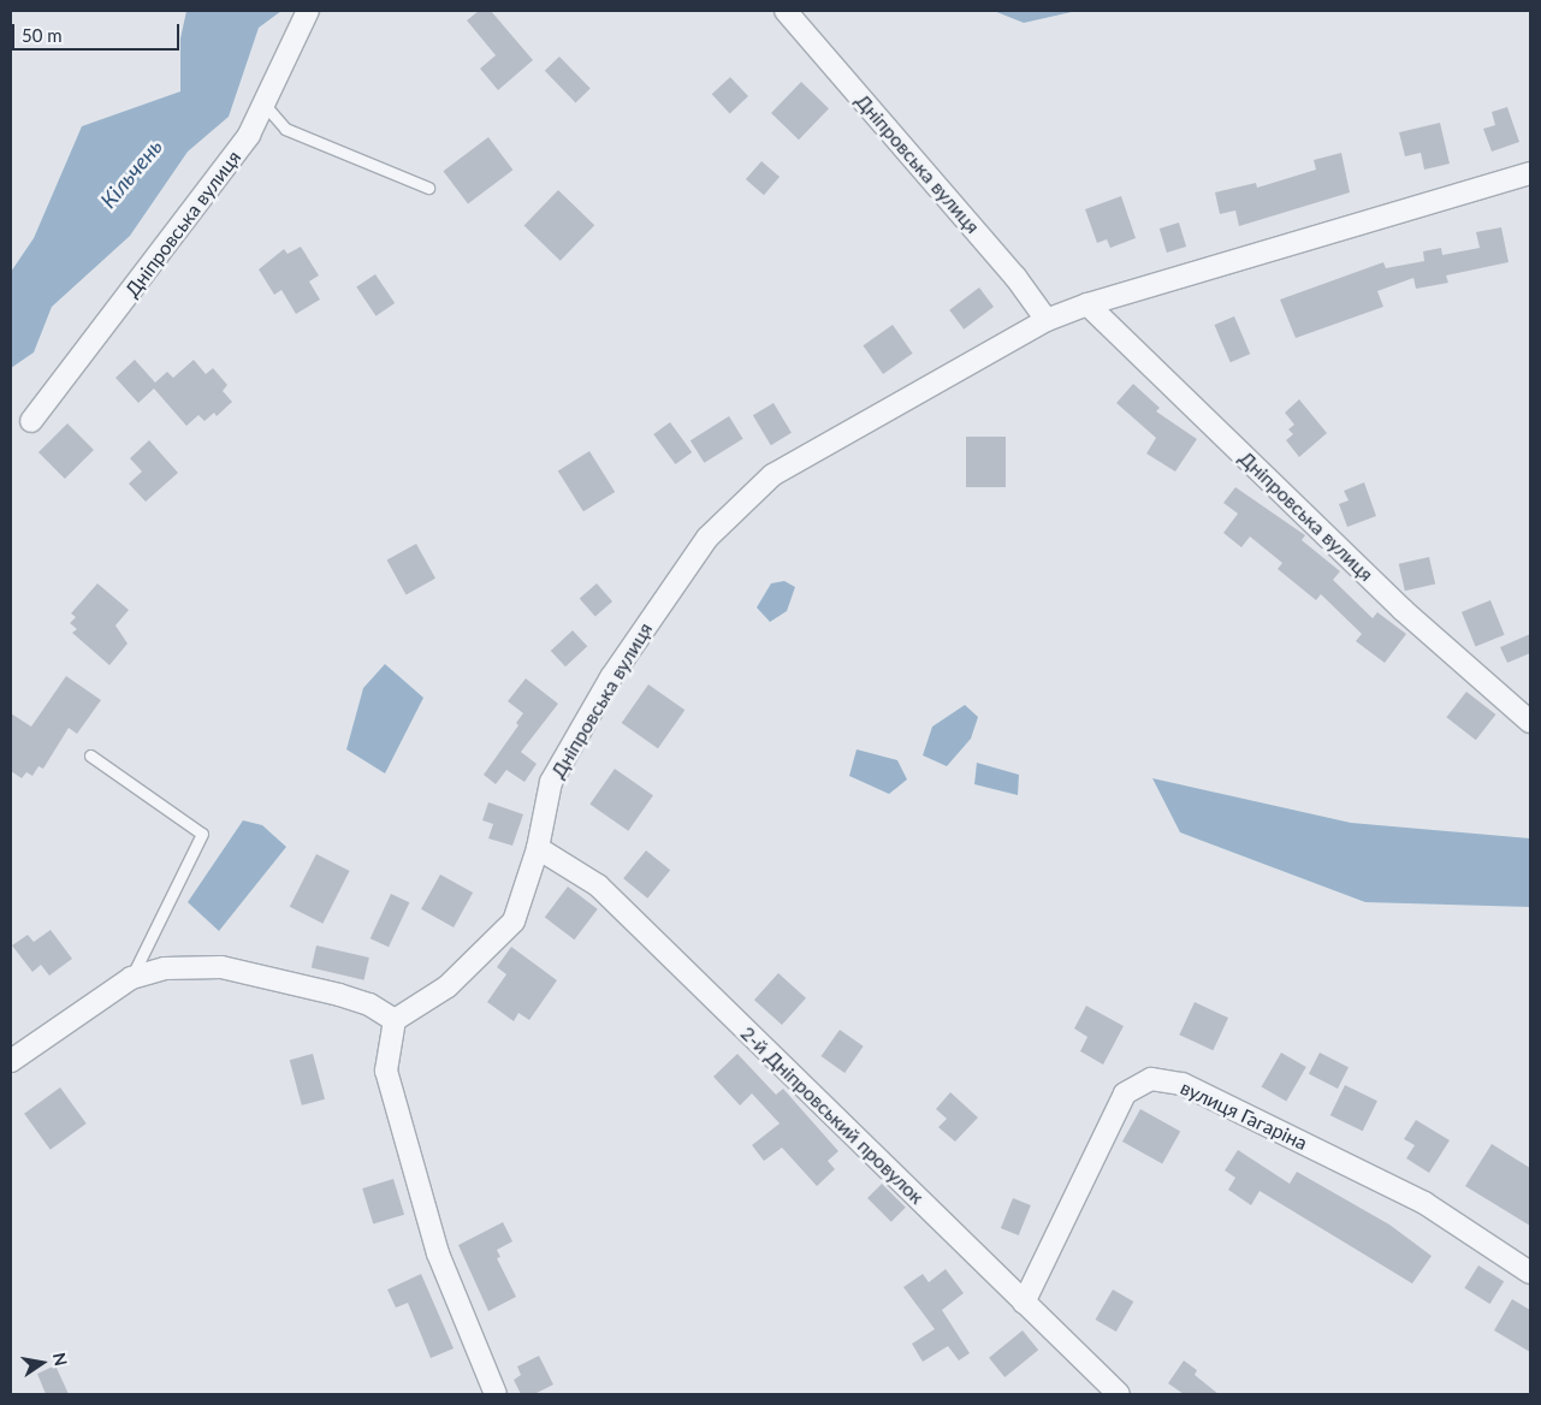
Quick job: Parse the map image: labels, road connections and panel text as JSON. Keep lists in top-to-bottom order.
{
  "streets": {
    "street": ["Дніпровська вулиця", "2-й Дніпровський провулок", "вулиця Гагаріна"]
  },
  "crossings": [
    ["Дніпровська вулиця", "2-й Дніпровський провулок"],
    ["2-й Дніпровський провулок", "вулиця Гагаріна"]
  ],
  "water": ["Кільчень"],
  "scale_bar": "50 m",
  "north": "right"
}
